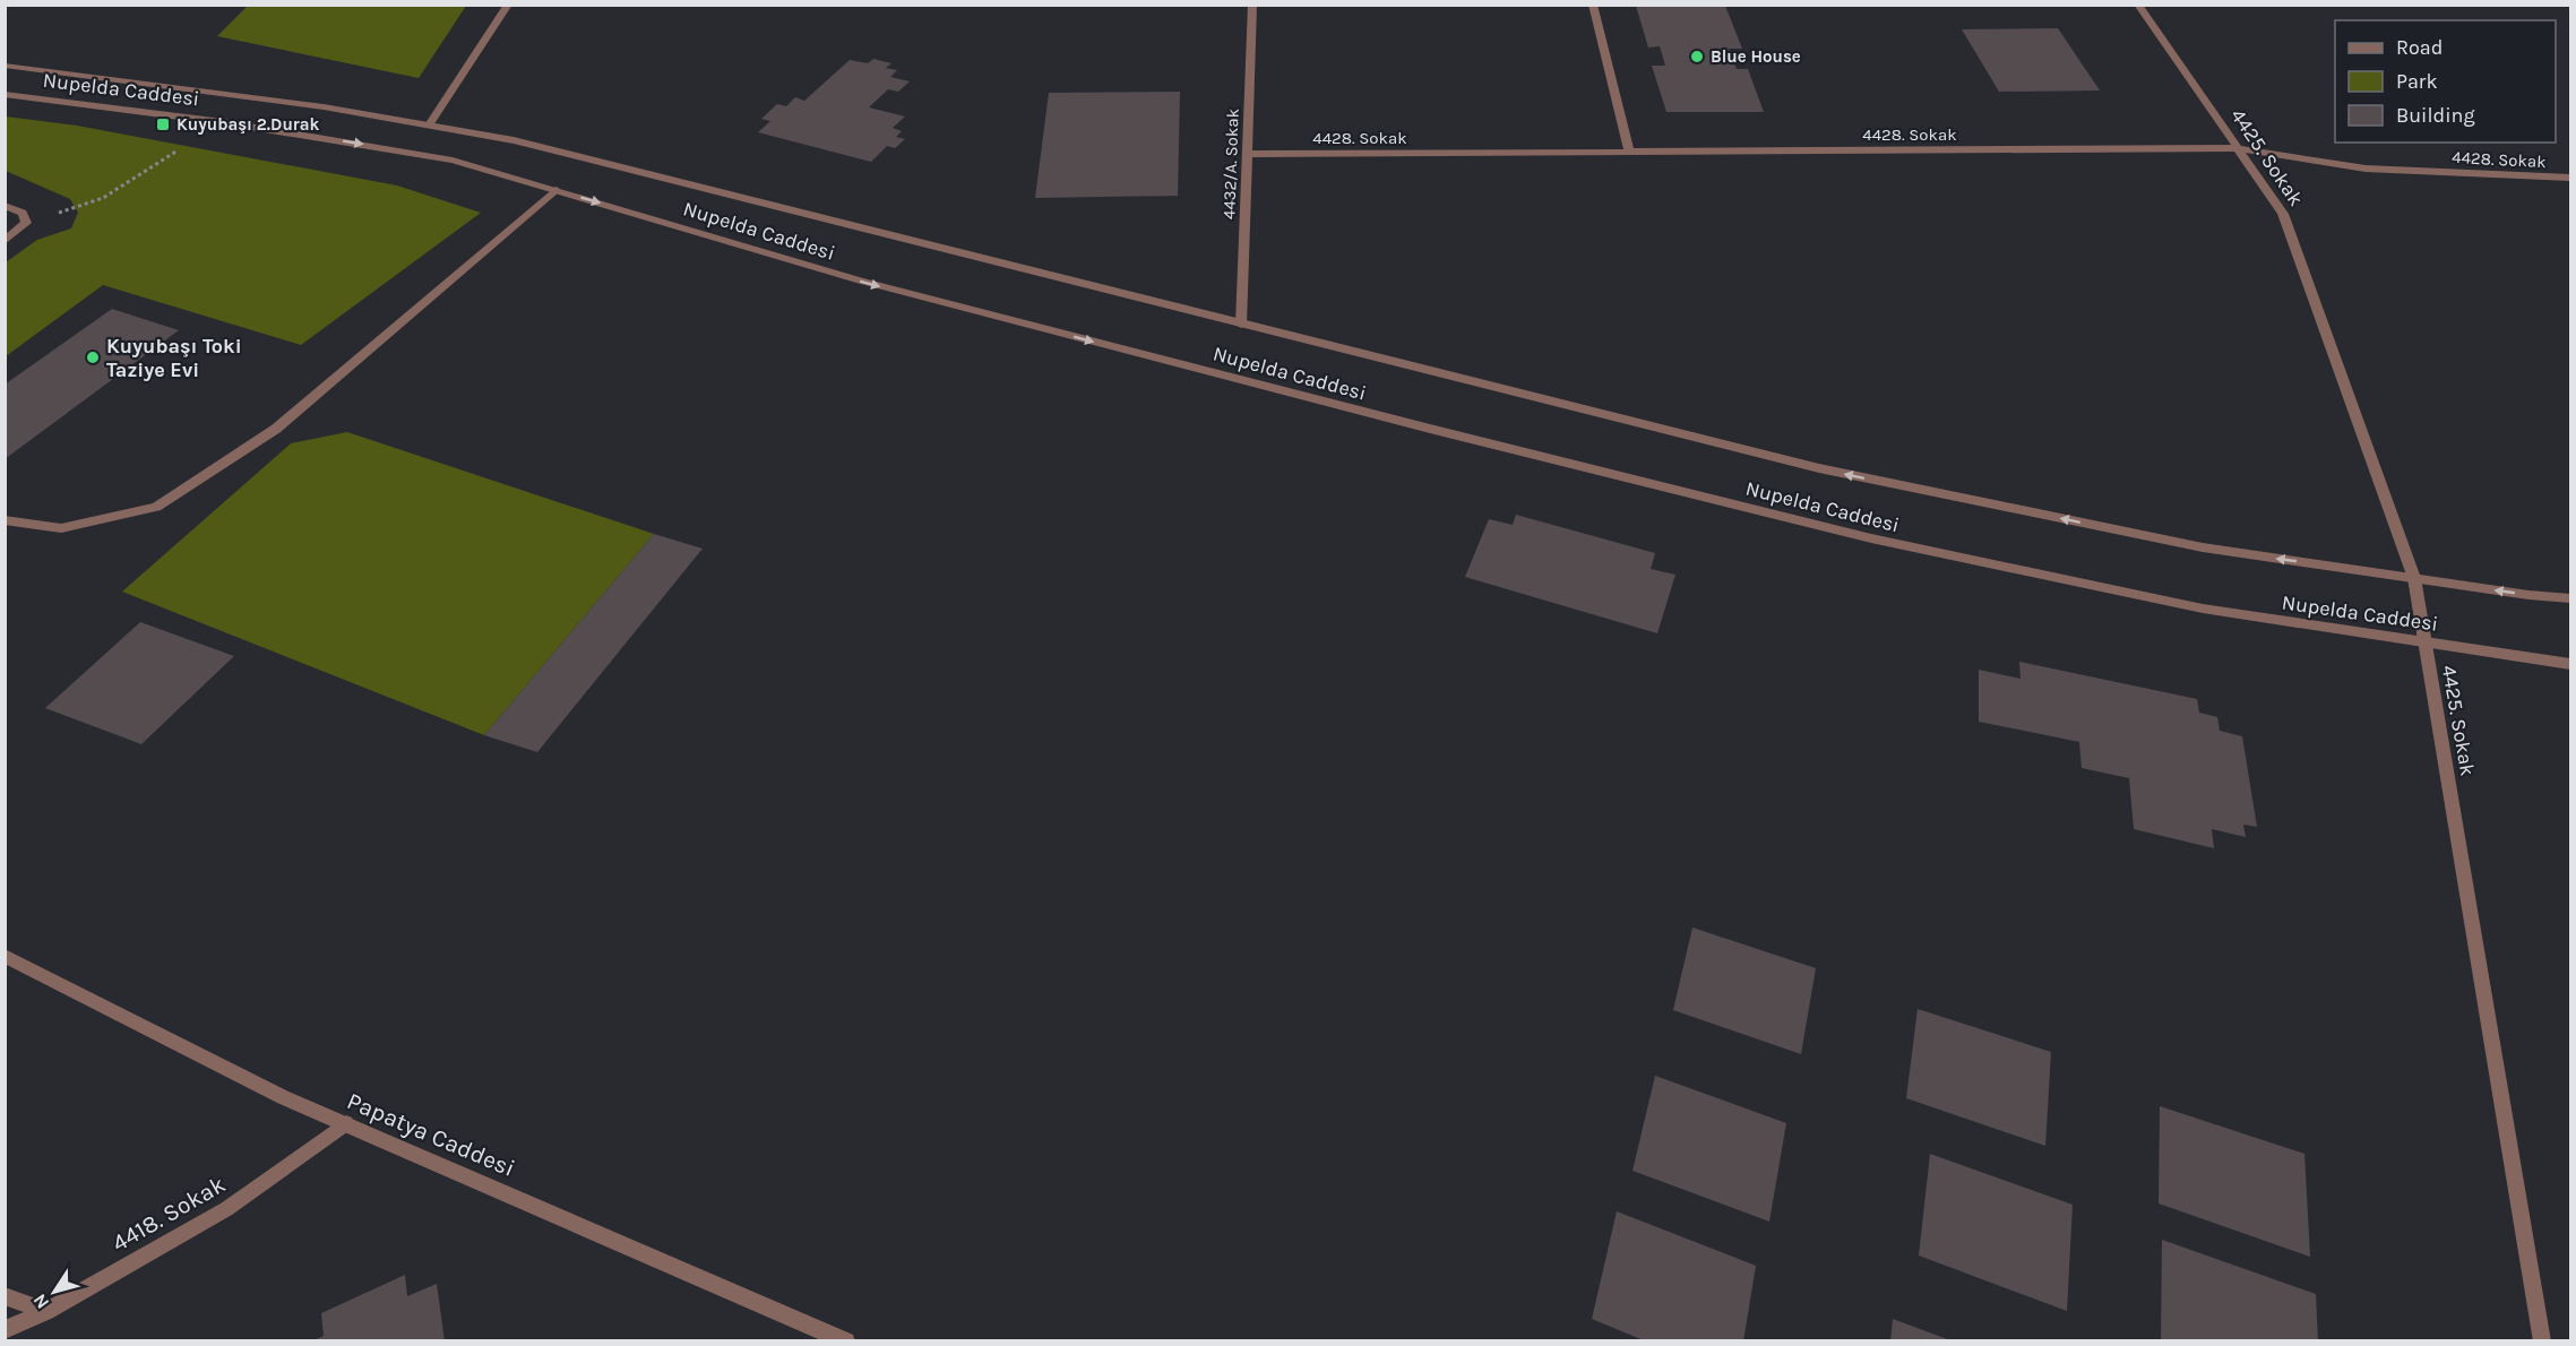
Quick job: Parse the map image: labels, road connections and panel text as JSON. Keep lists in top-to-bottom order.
{
  "streets": {
    "street": [
      "Nupelda Caddesi",
      "4428. Sokak",
      "4425. Sokak",
      "4432/A. Sokak",
      "Papatya Caddesi",
      "4418. Sokak"
    ]
  },
  "crossings": [
    ["Nupelda Caddesi", "4425. Sokak"],
    ["Nupelda Caddesi", "4432/A. Sokak"],
    ["4428. Sokak", "4425. Sokak"],
    ["4428. Sokak", "4432/A. Sokak"],
    ["Papatya Caddesi", "4418. Sokak"]
  ],
  "places": {
    "other": ["Blue House", "Kuyubaşı Toki Taziye Evi"],
    "transit": ["Kuyubaşı 2.Durak"]
  },
  "legend": ["Road", "Park", "Building"],
  "north": "bottom left"
}
